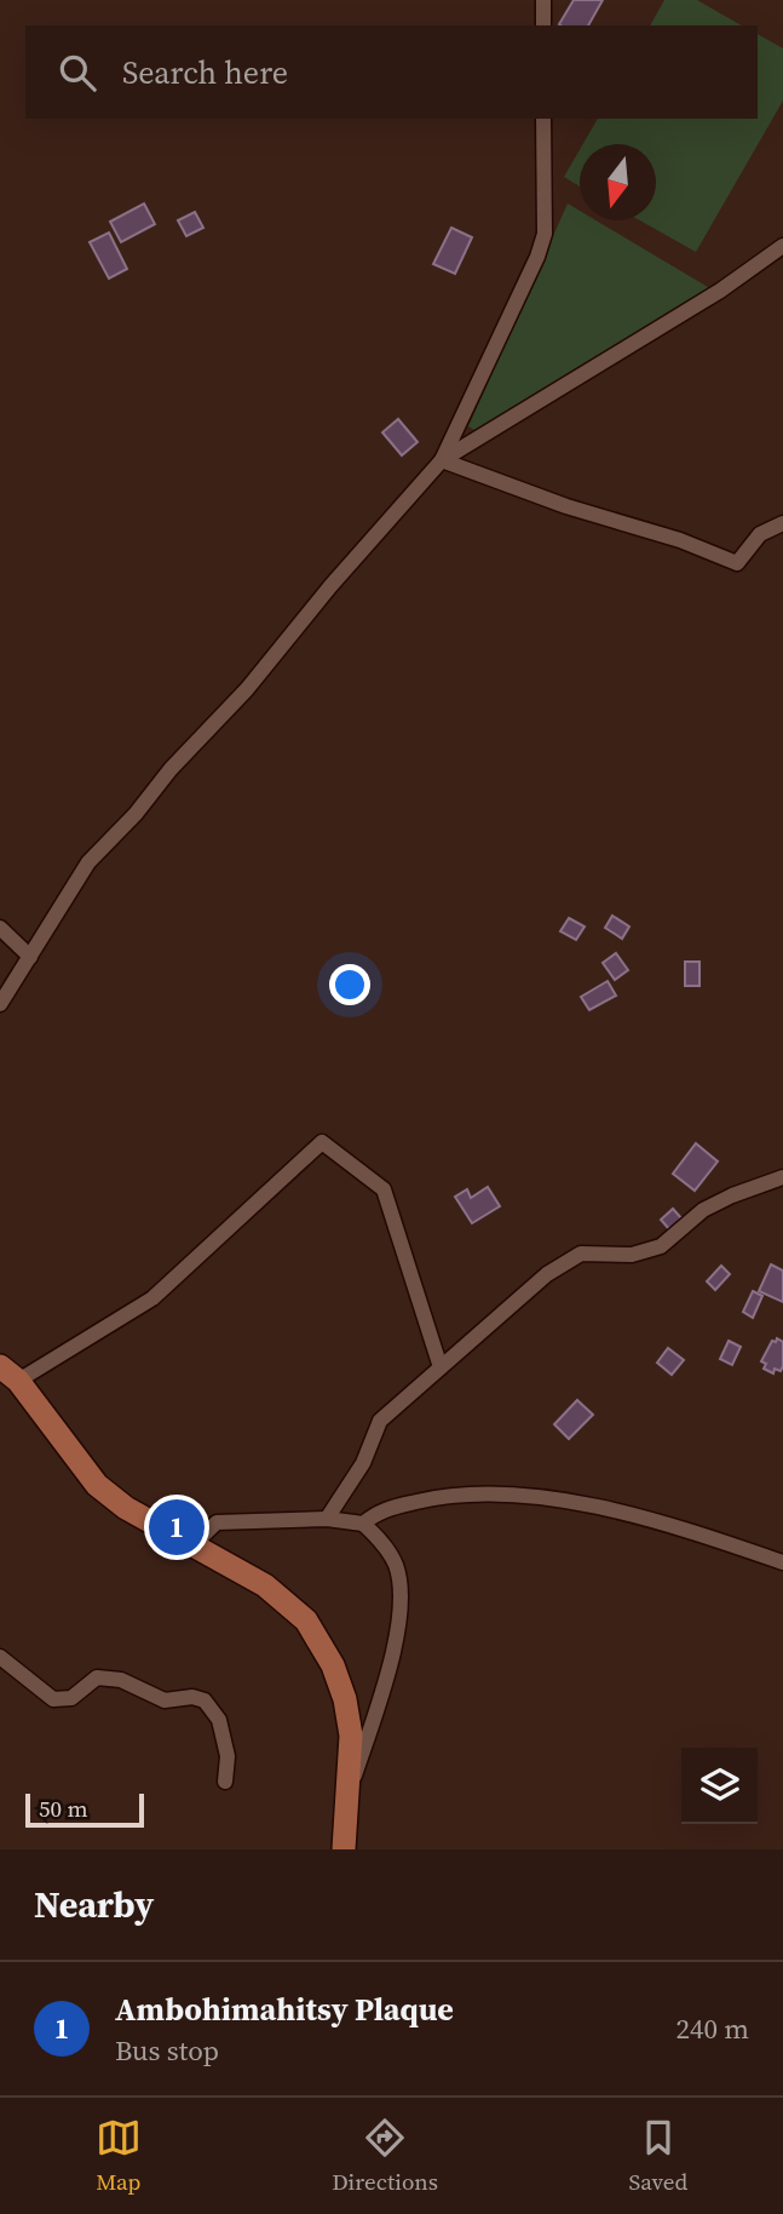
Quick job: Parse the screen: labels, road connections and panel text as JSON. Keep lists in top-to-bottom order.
{
  "scale_bar": "50 m",
  "north": "bottom",
  "page": {
    "search": "Search here",
    "pins": "1",
    "scale": "50 m",
    "heading": "Nearby",
    "list": [
      {
        "mark": "1",
        "name": "Ambohimahitsy Plaque",
        "note": "Bus stop",
        "value": "240 m"
      }
    ],
    "nav": ["Map", "Directions", "Saved"]
  }
}
